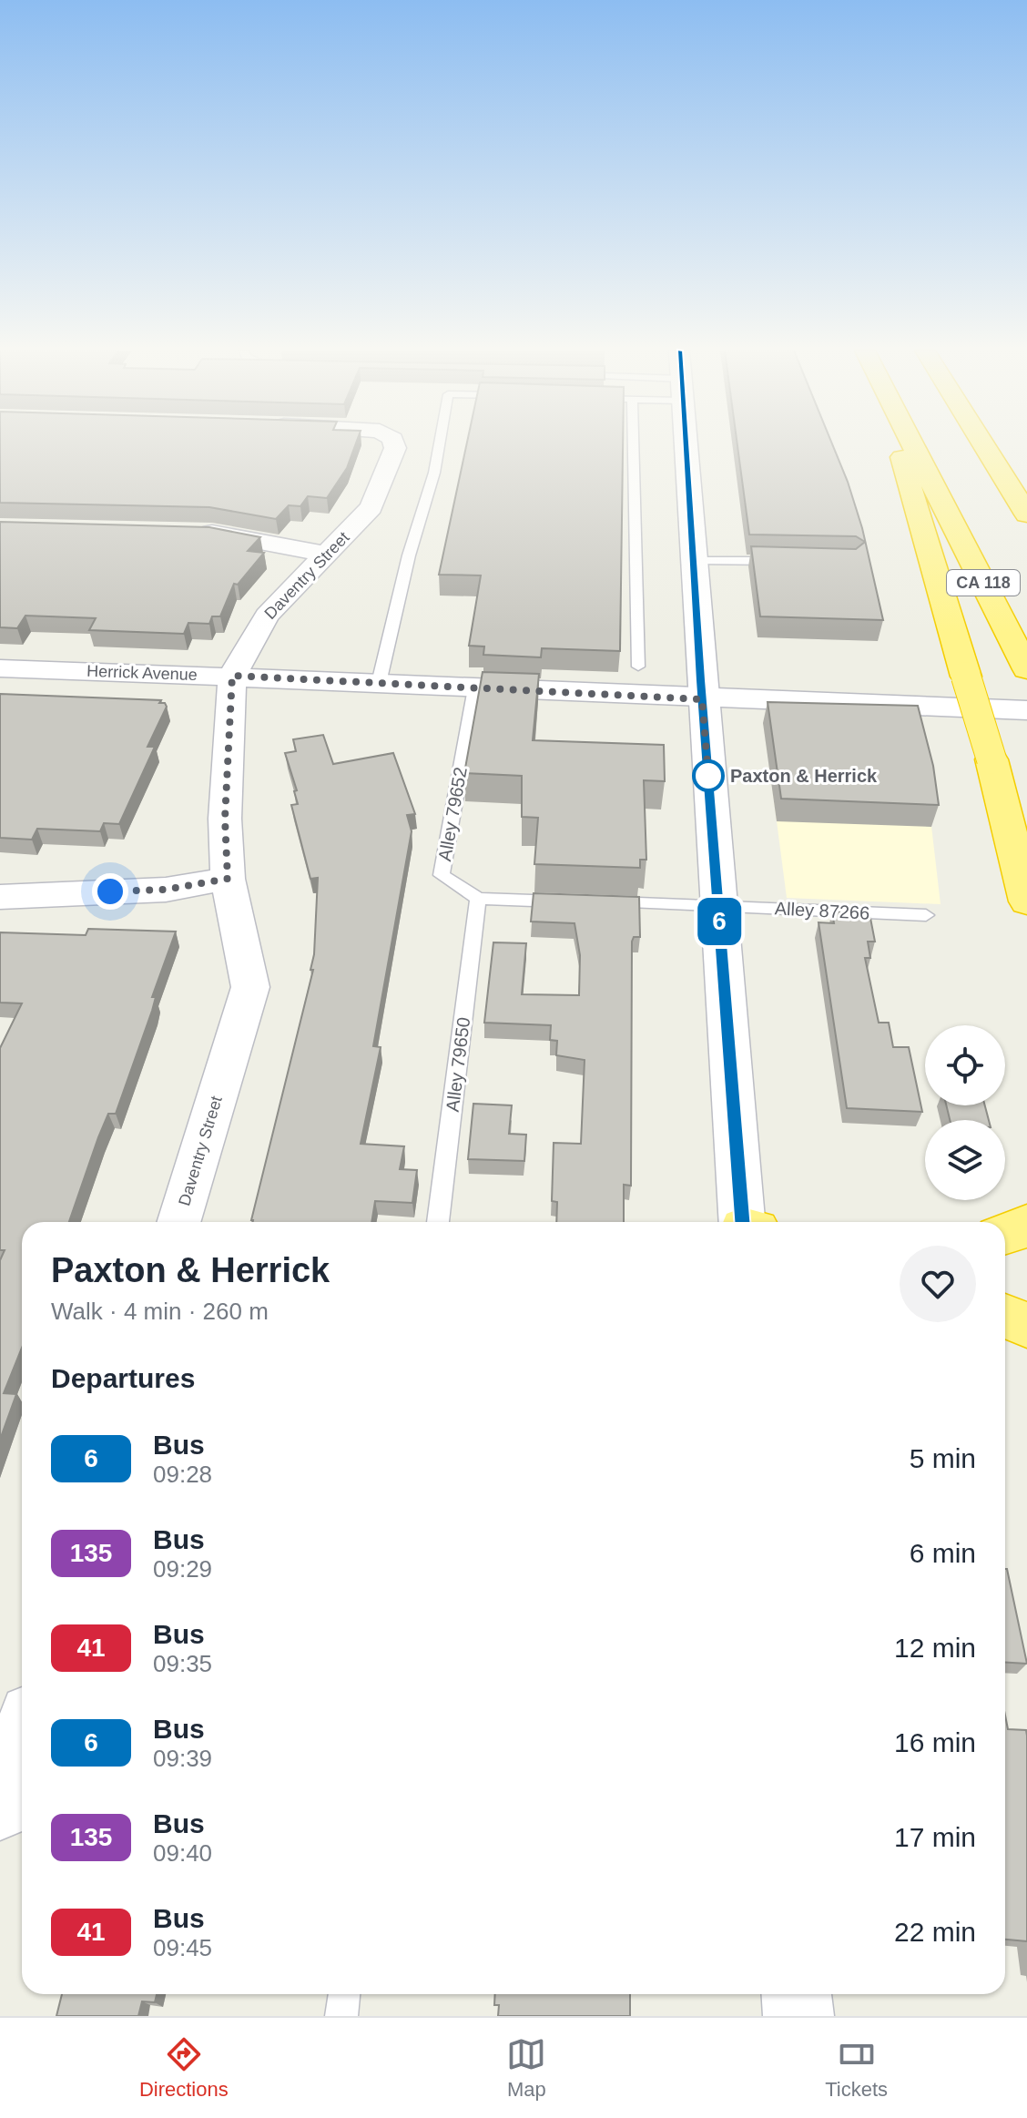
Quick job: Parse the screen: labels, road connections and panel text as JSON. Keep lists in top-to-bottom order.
{
  "streets": {
    "highway": ["CA 118"],
    "street": ["Daventry Street", "Herrick Avenue"],
    "lane": ["Alley 79652", "Alley 87266", "Alley 79650"]
  },
  "crossings": [
    ["Daventry Street", "Herrick Avenue"],
    ["Herrick Avenue", "Alley 79652"],
    ["Alley 79652", "Alley 79650"]
  ],
  "places": ["Paxton & Herrick"],
  "lines": ["bus line 6"],
  "page": {
    "on_map": "6",
    "heading": [
      ["Paxton & Herrick", "Walk · 4 min · 260 m"],
      "Departures"
    ],
    "list": [
      {
        "mark": "6",
        "name": "Bus",
        "note": "09:28",
        "value": "5 min"
      },
      {
        "mark": "135",
        "name": "Bus",
        "note": "09:29",
        "value": "6 min"
      },
      {
        "mark": "41",
        "name": "Bus",
        "note": "09:35",
        "value": "12 min"
      },
      {
        "mark": "6",
        "name": "Bus",
        "note": "09:39",
        "value": "16 min"
      },
      {
        "mark": "135",
        "name": "Bus",
        "note": "09:40",
        "value": "17 min"
      },
      {
        "mark": "41",
        "name": "Bus",
        "note": "09:45",
        "value": "22 min"
      }
    ],
    "tabs": ["Directions", "Map", "Tickets"]
  }
}
